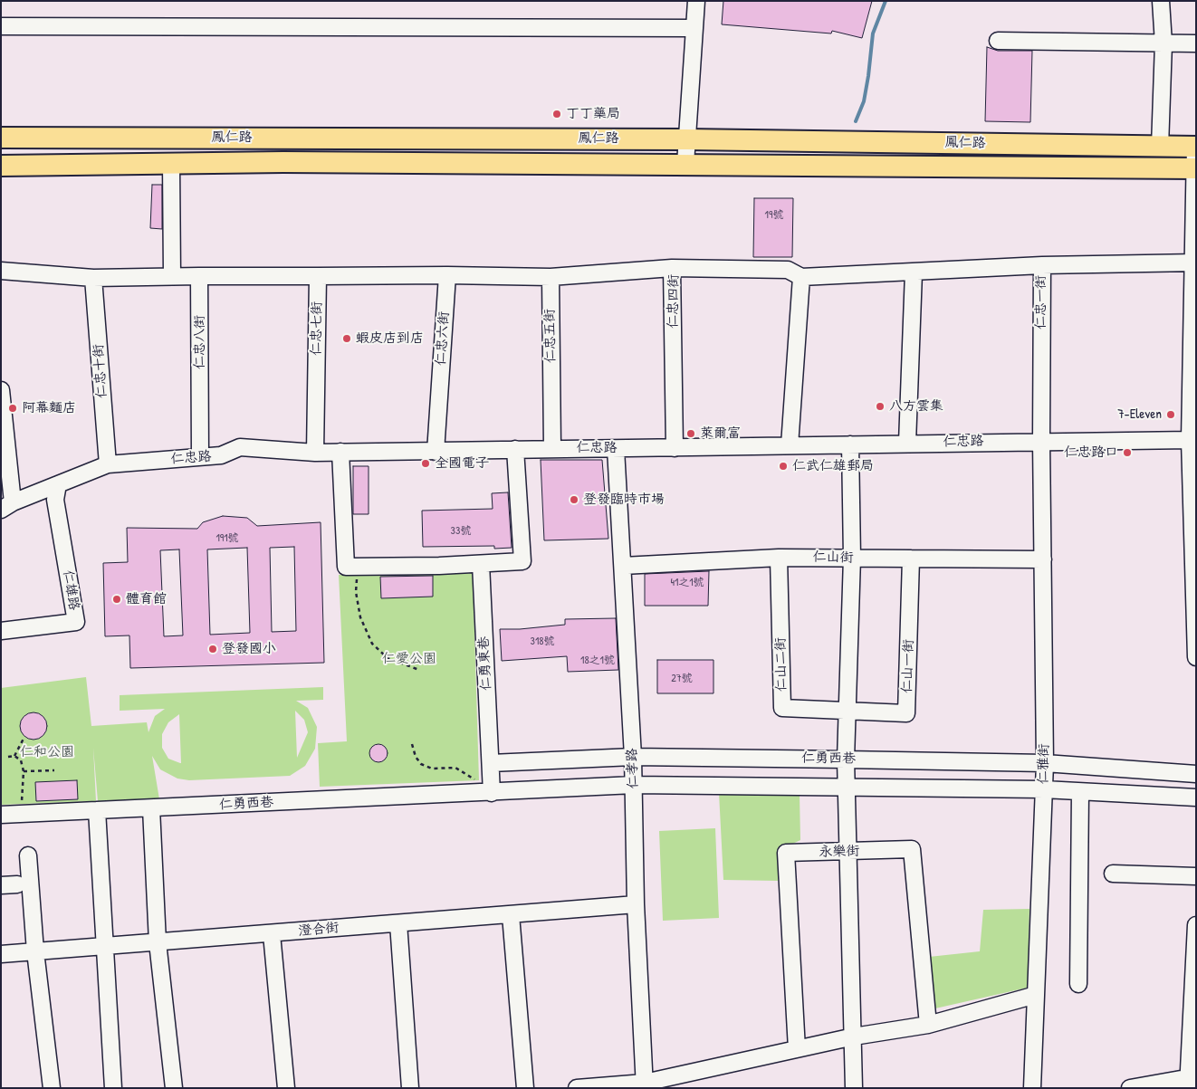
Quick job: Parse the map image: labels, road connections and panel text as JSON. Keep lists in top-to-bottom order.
{
  "streets": {
    "main road": ["鳳仁路"],
    "street": [
      "仁忠四街",
      "仁忠一街",
      "仁忠七街",
      "仁忠五街",
      "仁忠六街",
      "仁忠八街",
      "仁忠十街",
      "仁忠路",
      "仁山街",
      "仁雄路",
      "仁勇東巷",
      "仁山二街",
      "仁山一街",
      "仁勇西巷",
      "仁雅街",
      "仁孝路",
      "永樂街",
      "澄合街"
    ]
  },
  "crossings": [
    ["仁忠四街", "仁忠一街"],
    ["仁忠四街", "仁忠路"],
    ["仁忠一街", "仁忠路"],
    ["仁忠一街", "仁雅街"],
    ["仁忠七街", "仁忠路"],
    ["仁忠五街", "仁忠路"],
    ["仁忠六街", "仁忠路"],
    ["仁忠八街", "仁忠路"],
    ["仁忠十街", "仁忠路"],
    ["仁忠路", "仁雄路"],
    ["仁忠路", "仁雅街"],
    ["仁忠路", "仁孝路"],
    ["仁山街", "仁山二街"],
    ["仁山街", "仁山一街"],
    ["仁山街", "仁雅街"],
    ["仁山街", "仁孝路"],
    ["仁勇東巷", "仁勇西巷"],
    ["仁山二街", "仁山一街"],
    ["仁勇西巷", "仁雅街"],
    ["仁勇西巷", "仁孝路"],
    ["仁孝路", "澄合街"]
  ],
  "parks": ["仁愛公園", "仁和公園"],
  "places": [
    "丁丁藥局",
    "蝦皮店到店",
    "八方雲集",
    "阿幕麵店",
    "7-Eleven",
    "萊爾富",
    "仁忠路口",
    "全國電子",
    "仁武仁雄郵局",
    "登發臨時市場",
    "體育館",
    "登發國小"
  ],
  "house_numbers": [
    "19號",
    "33號",
    "191號",
    "41之1號",
    "318號",
    "18之1號",
    "27號"
  ]
}
